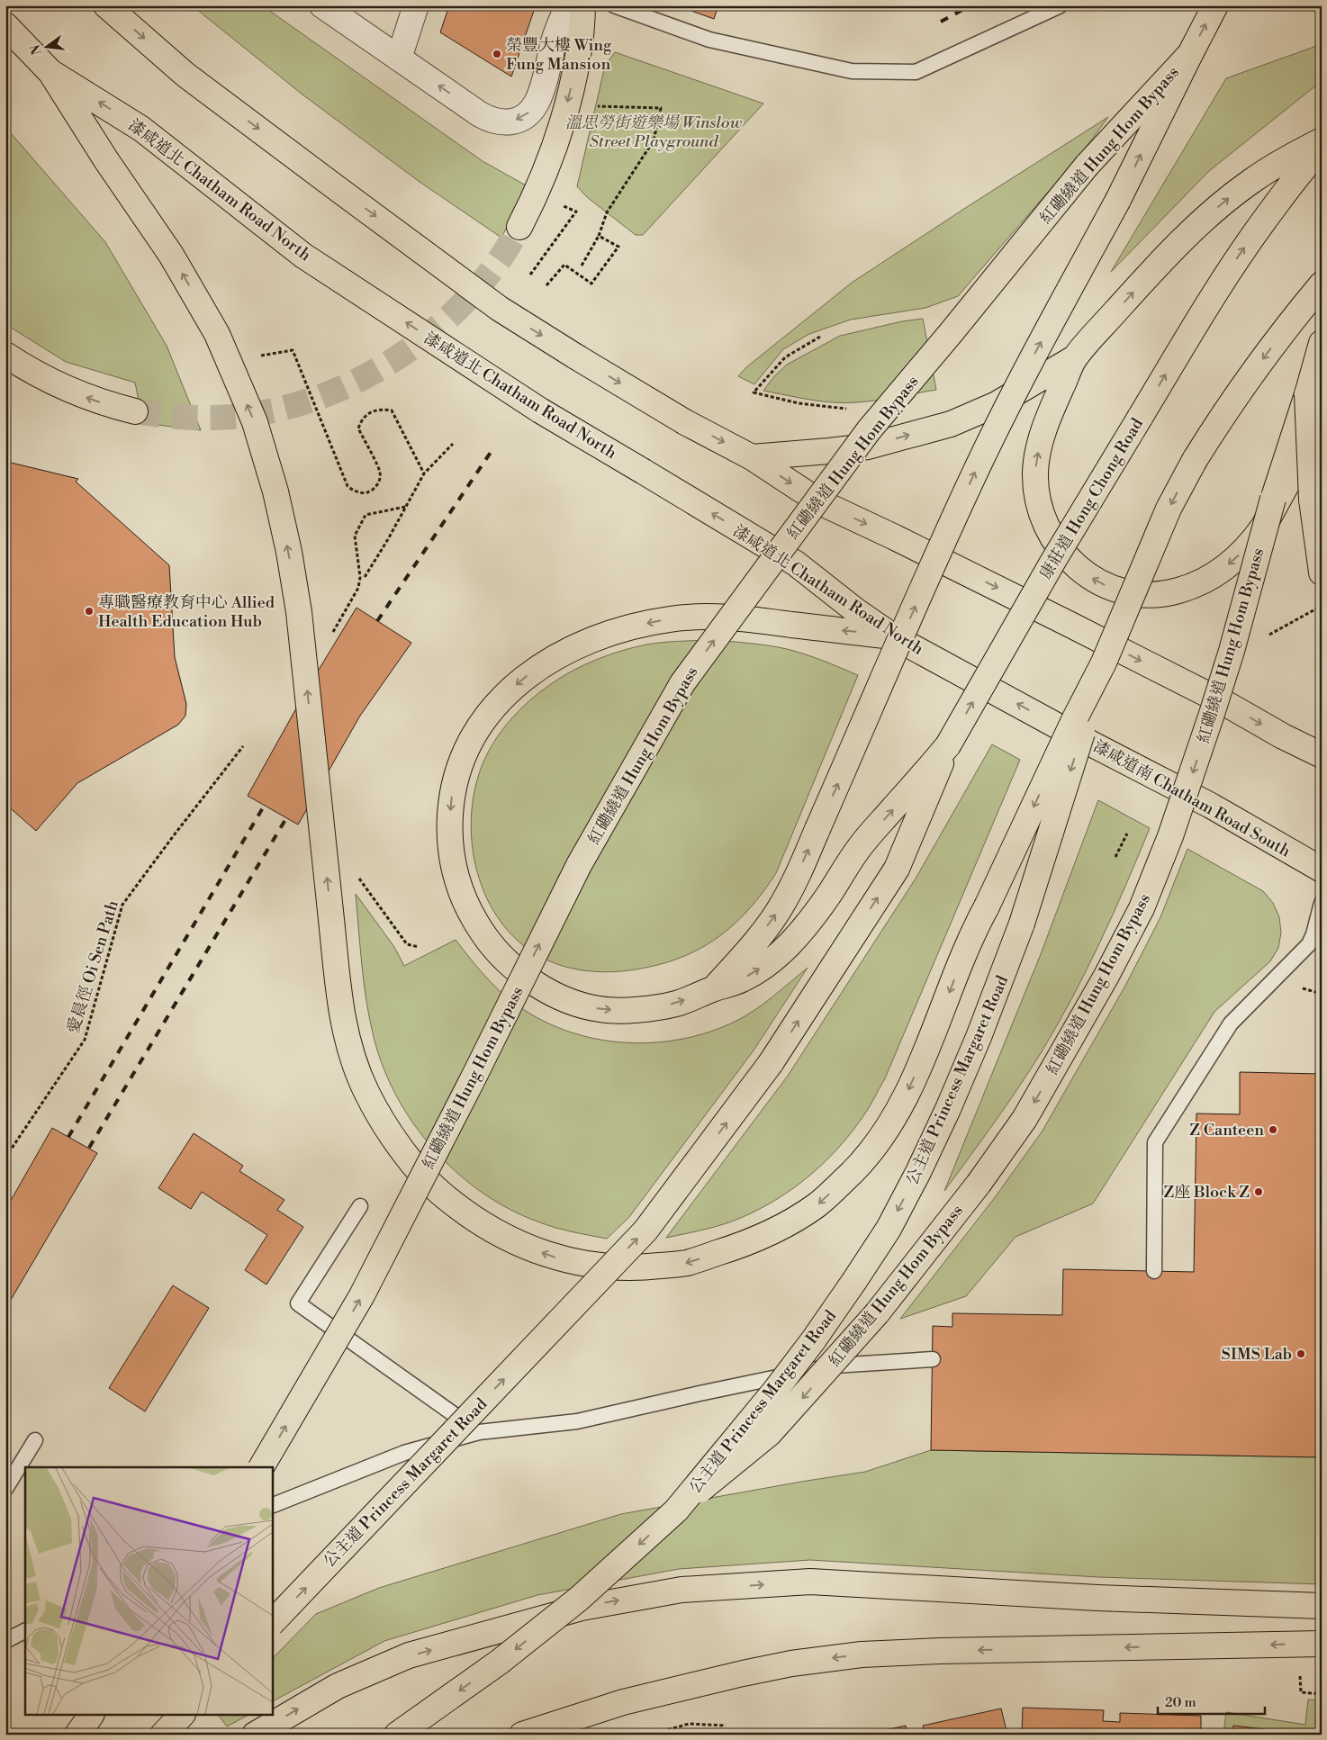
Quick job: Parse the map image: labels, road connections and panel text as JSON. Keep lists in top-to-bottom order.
{
  "streets": {
    "main road": [
      "紅磡繞道 Hung Hom Bypass",
      "漆咸道北 Chatham Road North",
      "康莊道 Hong Chong Road",
      "漆咸道南 Chatham Road South",
      "公主道 Princess Margaret Road"
    ],
    "path": ["愛晨徑 Oi Sen Path"]
  },
  "crossings": [
    ["紅磡繞道 Hung Hom Bypass", "公主道 Princess Margaret Road"],
    ["漆咸道北 Chatham Road North", "漆咸道南 Chatham Road South"],
    ["康莊道 Hong Chong Road", "公主道 Princess Margaret Road"]
  ],
  "parks": ["溫思勞街遊樂場 Winslow Street Playground"],
  "places": [
    "榮豐大樓 Wing Fung Mansion",
    "專職醫療教育中心 Allied Health Education Hub",
    "Z Canteen",
    "Z座 Block Z",
    "SIMS Lab"
  ],
  "scale_bar": "20 m",
  "north": "left"
}
